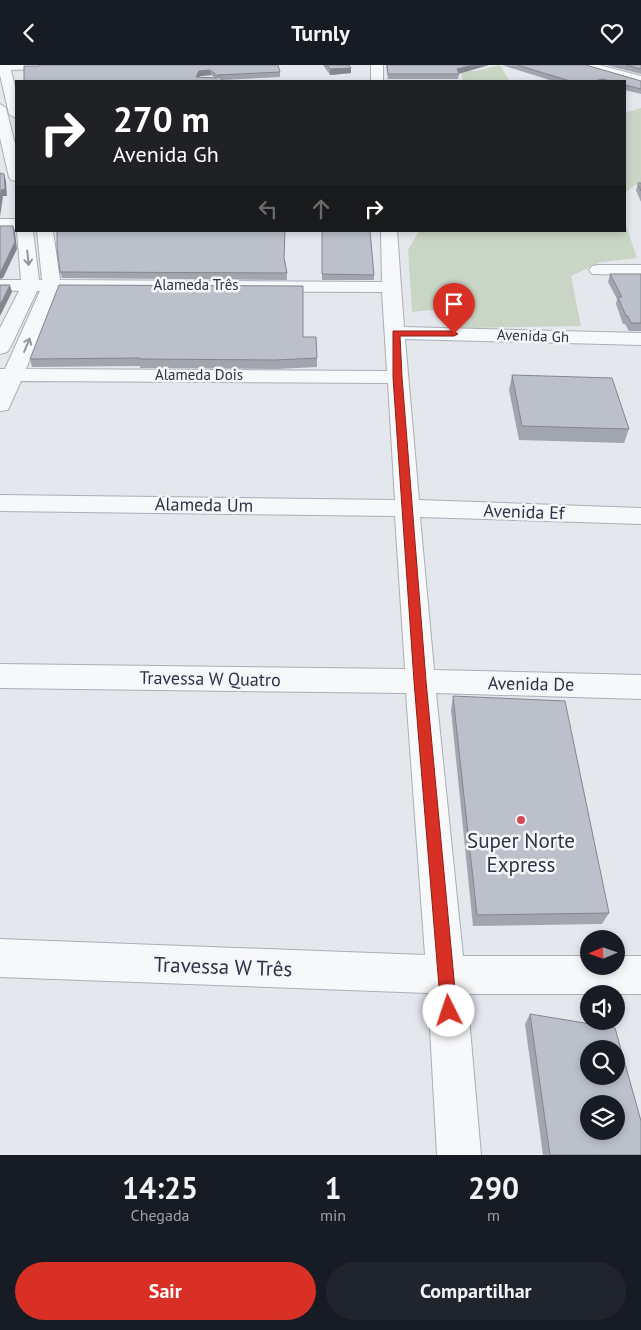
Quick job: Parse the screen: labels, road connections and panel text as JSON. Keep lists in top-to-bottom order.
{
  "streets": {
    "street": [
      "Alameda Três",
      "Avenida Gh",
      "Alameda Dois",
      "Alameda Um",
      "Avenida Ef",
      "Travessa W Quatro",
      "Avenida De",
      "Travessa W Três"
    ]
  },
  "crossings": [
    ["Alameda Um", "Avenida Ef"],
    ["Travessa W Quatro", "Avenida De"]
  ],
  "places": ["Super Norte Express"],
  "north": "left",
  "page": {
    "header": "Turnly",
    "turn": ["270 m", "Avenida Gh"],
    "eta": [
      "14:25",
      "Chegada",
      "1",
      "min",
      "290",
      "m"
    ],
    "buttons": ["Sair", "Compartilhar"]
  }
}
